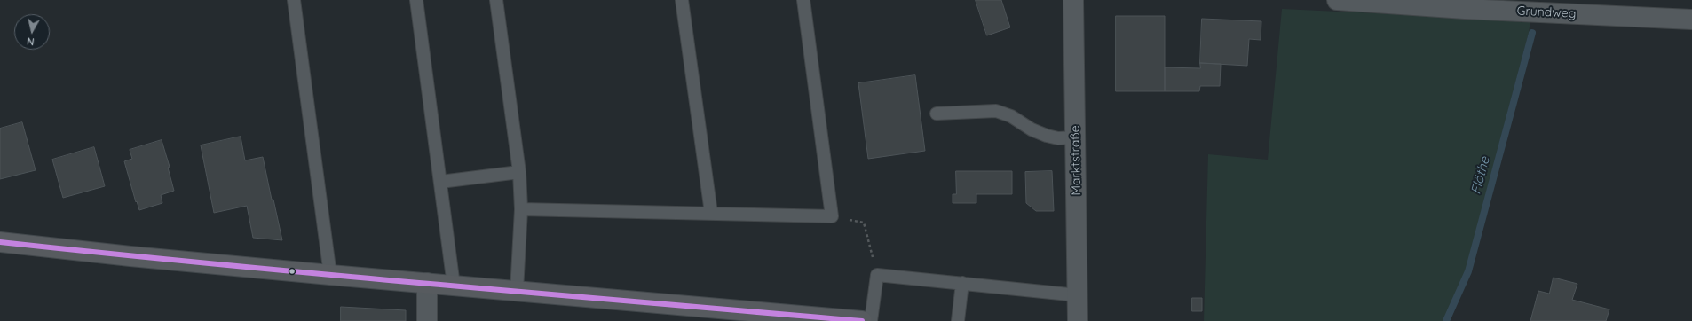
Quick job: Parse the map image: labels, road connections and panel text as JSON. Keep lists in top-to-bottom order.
{
  "streets": {
    "street": ["Grundweg", "Marktstraße"]
  },
  "water": ["Flöthe"],
  "north": "bottom"
}
